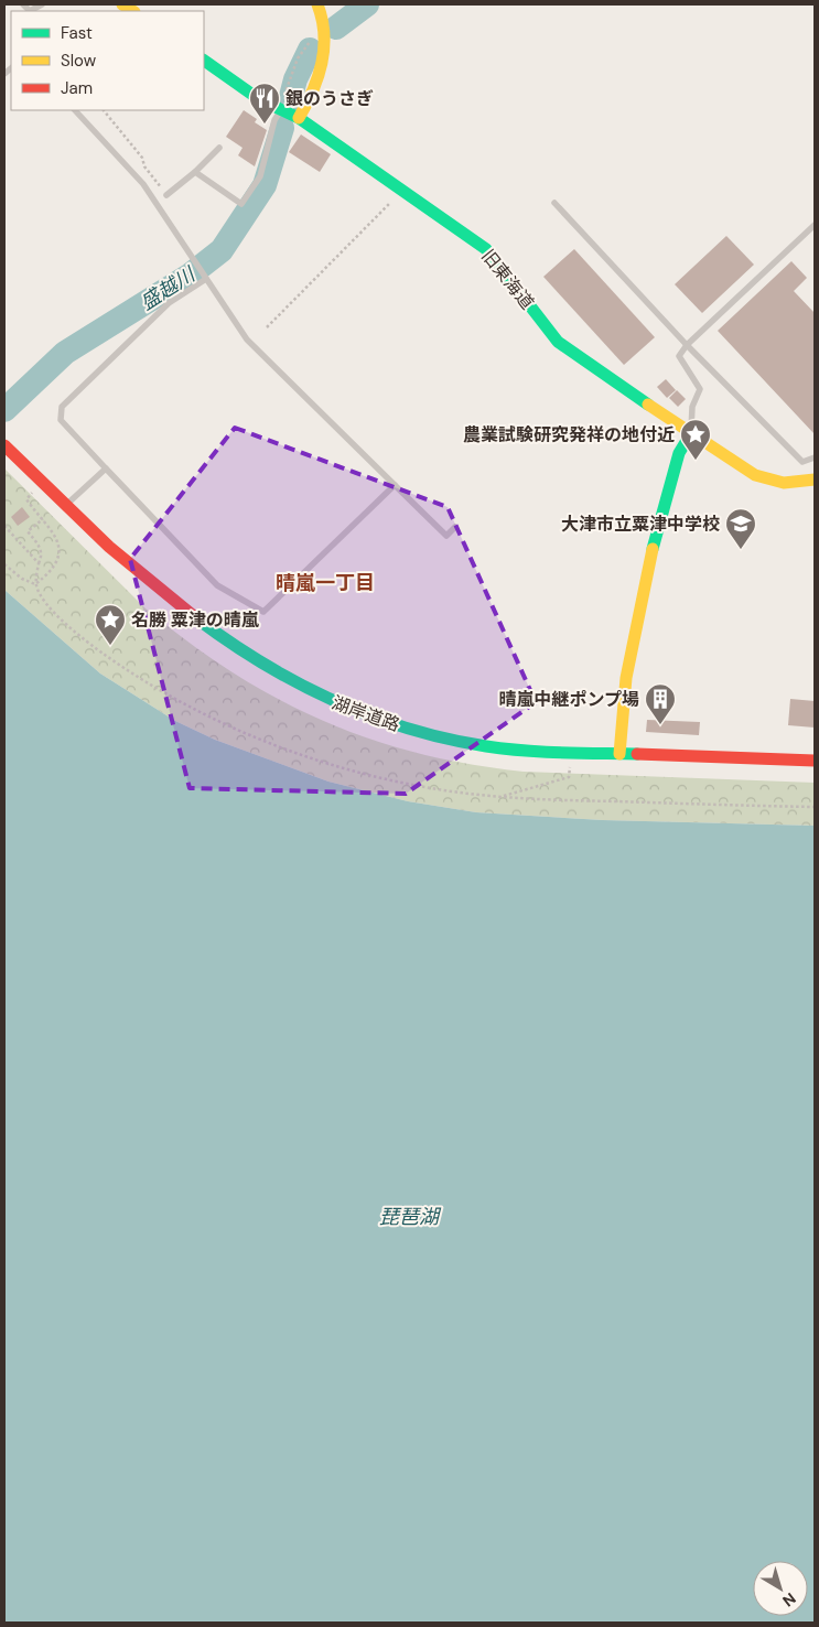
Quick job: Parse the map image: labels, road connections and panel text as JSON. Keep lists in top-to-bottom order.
{
  "streets": {
    "street": ["旧東海道", "湖岸道路"]
  },
  "districts": ["晴嵐一丁目"],
  "water": ["盛越川", "琵琶湖"],
  "places": {
    "restaurant": ["銀のうさぎ"],
    "place": ["農業試験研究発祥の地付近", "名勝 粟津の晴嵐"],
    "school or university": ["大津市立粟津中学校"],
    "building": ["晴嵐中継ポンプ場"]
  },
  "legend": ["Fast", "Slow", "Jam"],
  "north": "bottom right"
}
